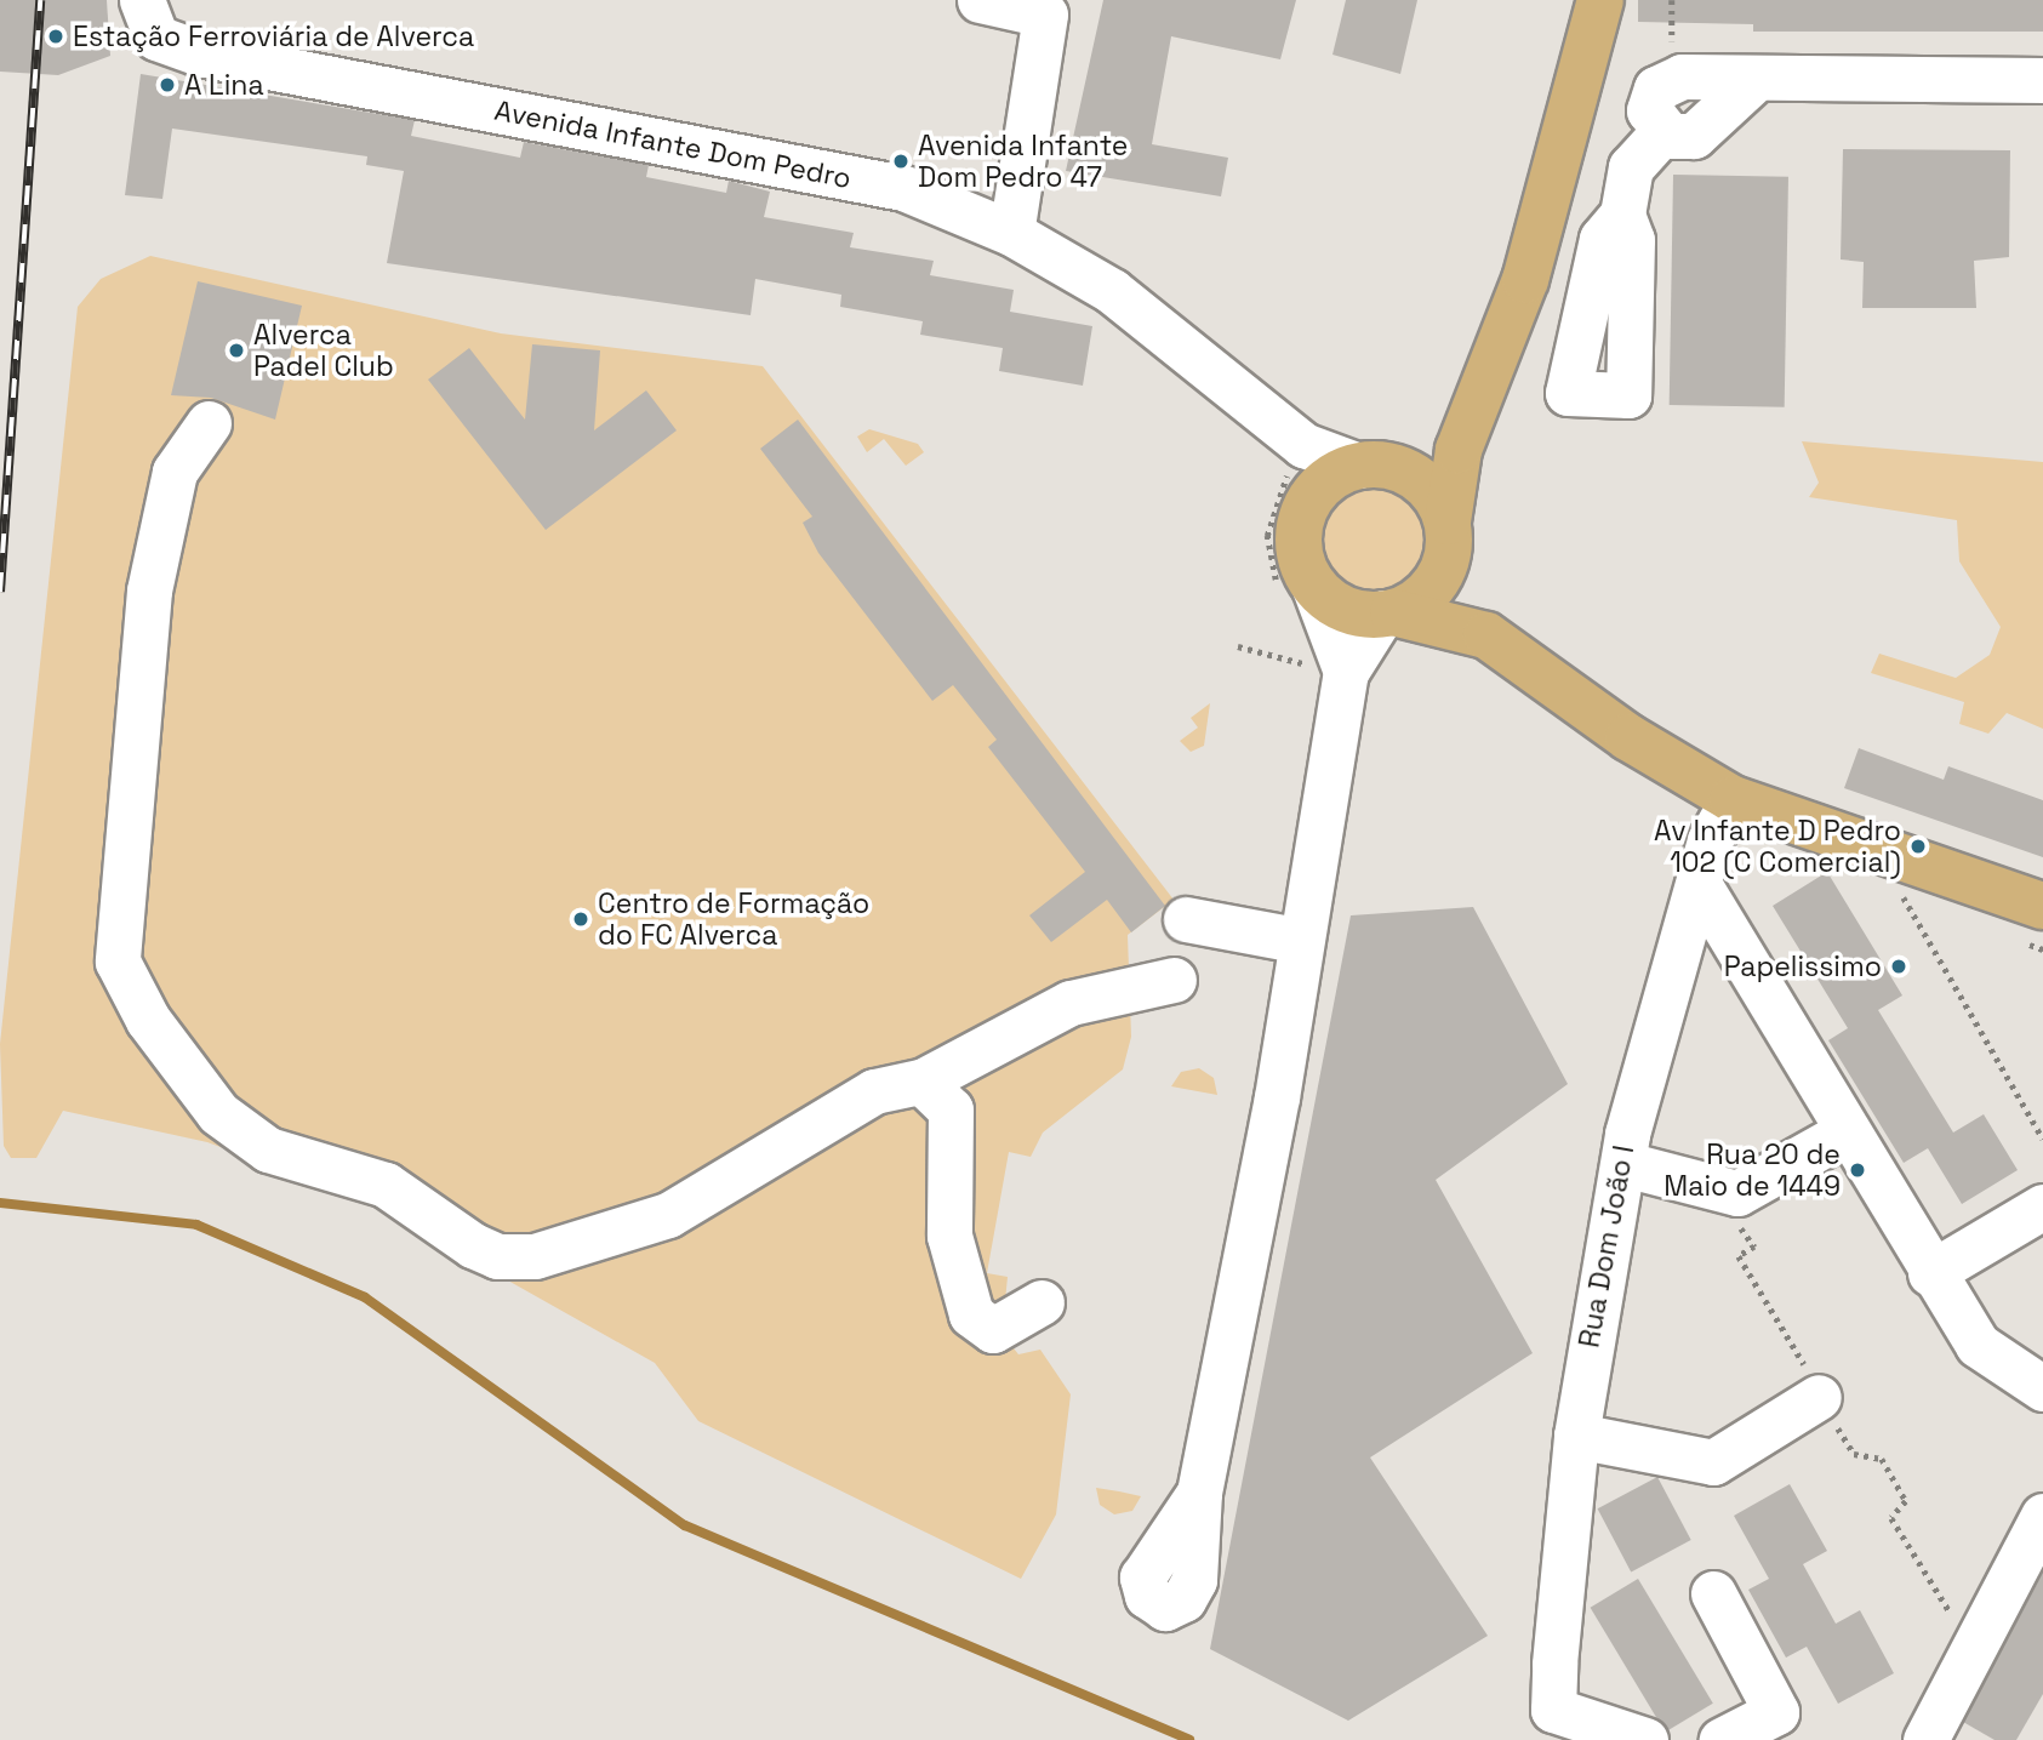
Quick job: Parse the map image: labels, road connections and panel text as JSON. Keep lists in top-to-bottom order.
{
  "streets": {
    "street": ["Avenida Infante Dom Pedro", "Rua Dom João I"]
  },
  "places": [
    "Estação Ferroviária de Alverca",
    "A Lina",
    "Avenida Infante Dom Pedro 47",
    "Alverca Padel Club",
    "Av Infante D Pedro 102 (C Comercial)",
    "Centro de Formação do FC Alverca",
    "Papelissimo",
    "Rua 20 de Maio de 1449"
  ]
}
